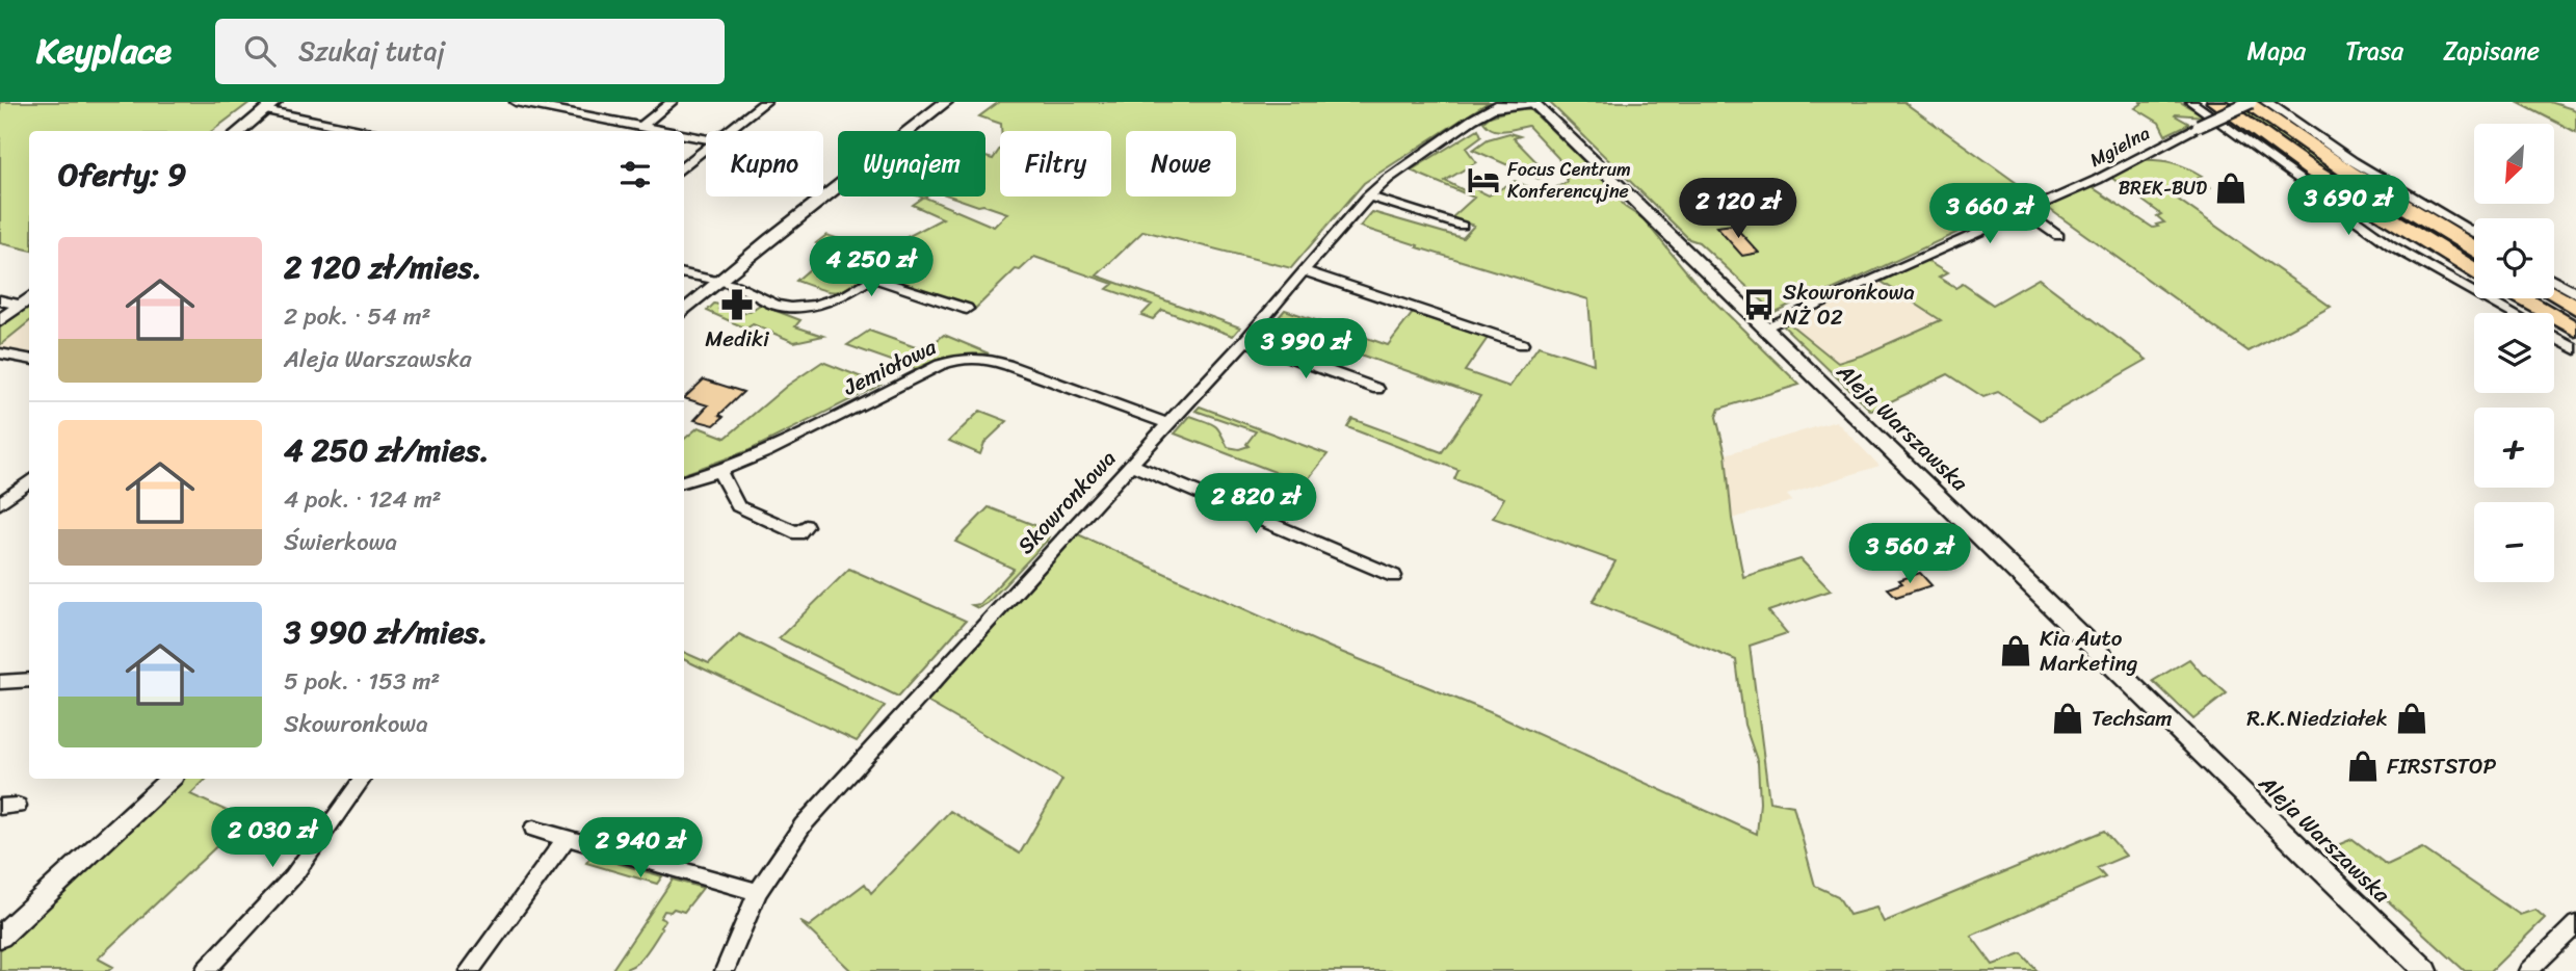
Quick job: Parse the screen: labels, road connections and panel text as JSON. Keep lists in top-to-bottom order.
{
  "streets": {
    "street": [
      "Mgielna",
      "Jemiołowa",
      "Aleja Warszawska",
      "Skowronkowa"
    ]
  },
  "crossings": [
    ["Mgielna", "Aleja Warszawska"],
    ["Jemiołowa", "Skowronkowa"],
    ["Aleja Warszawska", "Skowronkowa"]
  ],
  "places": {
    "hotel": ["Focus Centrum Konferencyjne"],
    "shop": [
      "BREK-BUD",
      "Kia Auto Marketing",
      "Techsam",
      "R.K.Niedziałek",
      "FIRSTSTOP"
    ],
    "pharmacy": ["Mediki"],
    "bus stop": ["Skowronkowa NŻ 02"]
  },
  "north": "bottom left",
  "page": {
    "header": "Keyplace",
    "search": "Szukaj tutaj",
    "nav": ["Mapa", "Trasa", "Zapisane"],
    "map_buttons": ["+", "−"],
    "chip": [
      "Kupno",
      "Wynajem",
      "Filtry",
      "Nowe"
    ],
    "heading": "Oferty: 9",
    "price": [
      "3 690 zł",
      "2 120 zł",
      "3 660 zł",
      "4 250 zł",
      "3 990 zł",
      "2 820 zł",
      "3 560 zł",
      "2 030 zł",
      "2 940 zł"
    ],
    "list": [
      {
        "name": "2 120 zł/mies.",
        "note": "2 pok. · 54 m² · Aleja Warszawska"
      },
      {
        "name": "4 250 zł/mies.",
        "note": "4 pok. · 124 m² · Świerkowa"
      },
      {
        "name": "3 990 zł/mies.",
        "note": "5 pok. · 153 m² · Skowronkowa"
      }
    ]
  }
}
